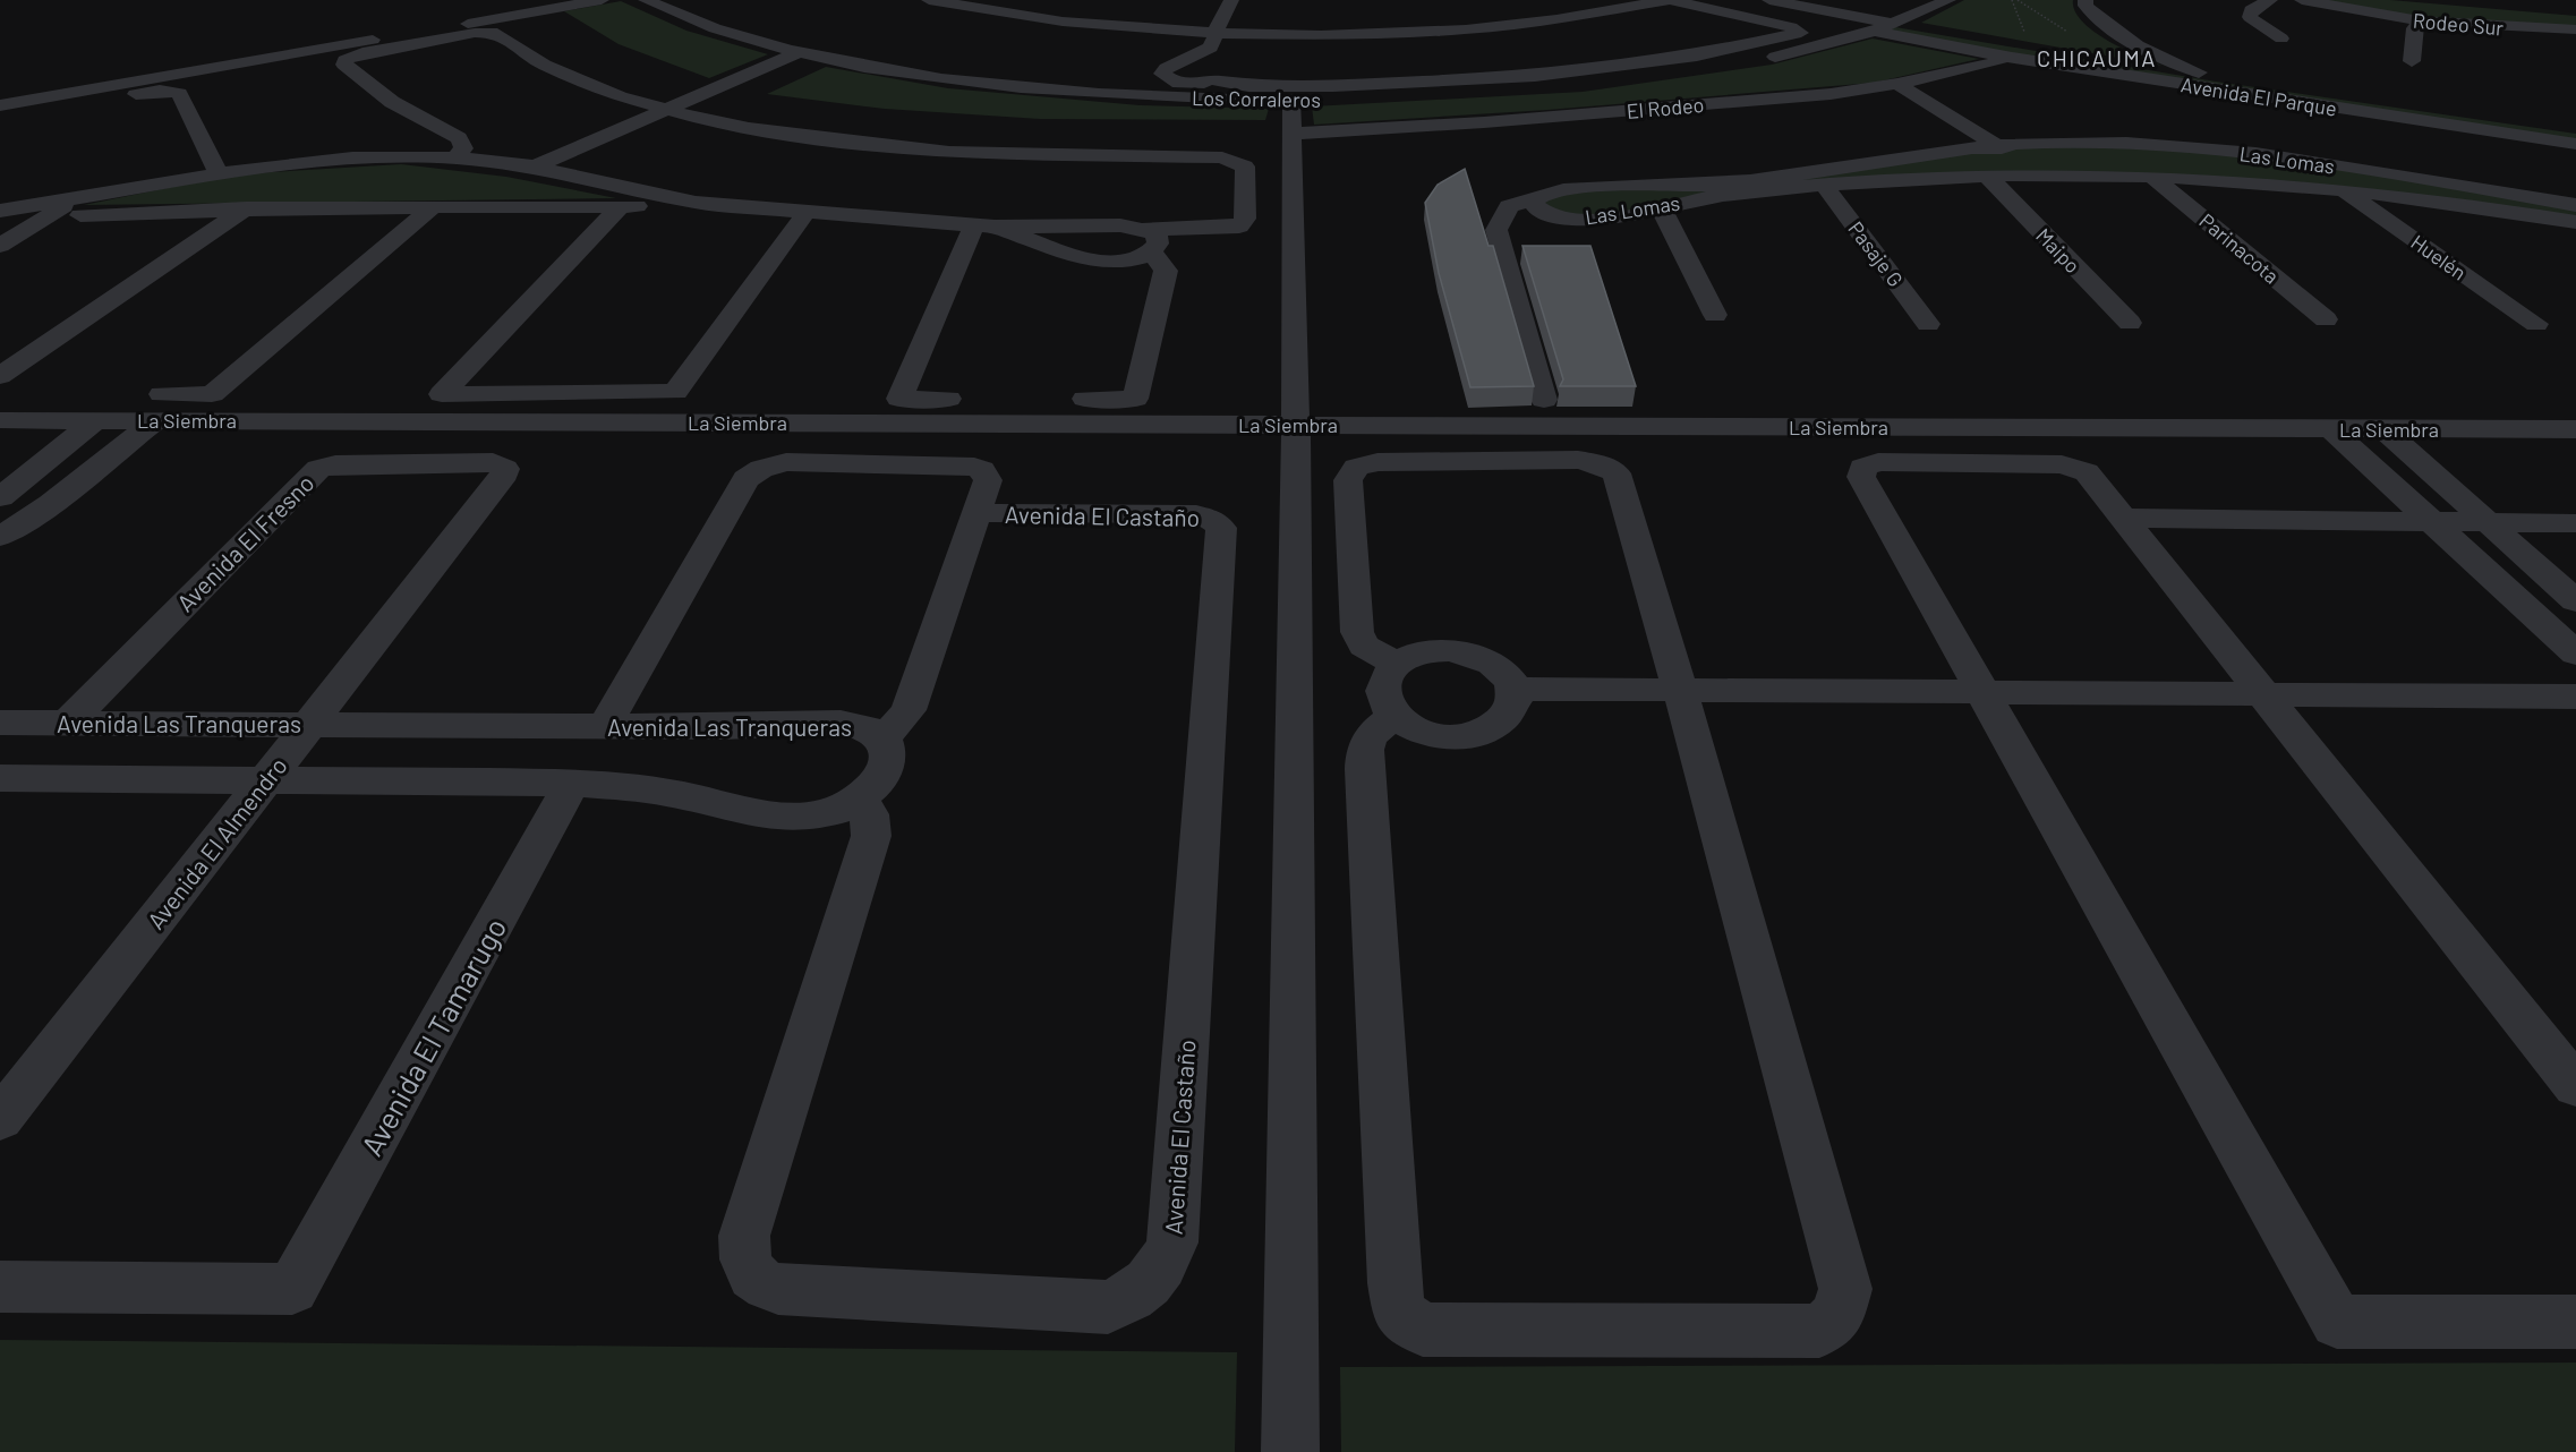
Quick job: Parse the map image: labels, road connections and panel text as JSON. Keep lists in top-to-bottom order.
{
  "streets": {
    "street": [
      "Rodeo Sur",
      "Avenida El Parque",
      "Los Corraleros",
      "El Rodeo",
      "Las Lomas",
      "Parinacota",
      "Maipo",
      "Pasaje G",
      "Huelén",
      "La Siembra",
      "Avenida El Castaño",
      "Avenida El Fresno",
      "Avenida Las Tranqueras",
      "Avenida El Almendro",
      "Avenida El Tamarugo"
    ]
  },
  "crossings": [
    ["Avenida El Parque", "Los Corraleros"],
    ["Avenida El Parque", "El Rodeo"],
    ["Los Corraleros", "El Rodeo"],
    ["Las Lomas", "Parinacota"],
    ["Las Lomas", "Maipo"],
    ["Las Lomas", "Pasaje G"],
    ["Las Lomas", "Huelén"],
    ["Avenida El Castaño", "Avenida Las Tranqueras"],
    ["Avenida El Fresno", "Avenida Las Tranqueras"],
    ["Avenida El Fresno", "Avenida El Almendro"],
    ["Avenida Las Tranqueras", "Avenida El Almendro"],
    ["Avenida Las Tranqueras", "Avenida El Tamarugo"]
  ],
  "districts": ["CHICAUMA"]
}
